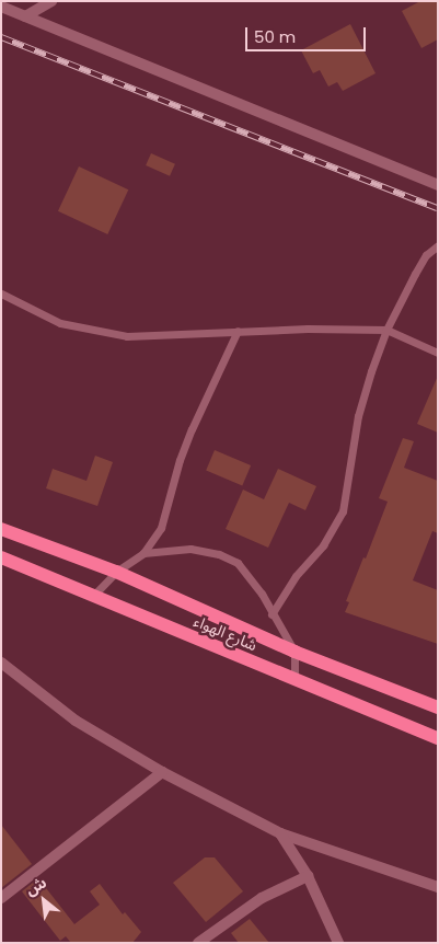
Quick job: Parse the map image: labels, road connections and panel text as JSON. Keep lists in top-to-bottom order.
{
  "streets": {
    "main road": ["شارع الهواء"]
  },
  "scale_bar": "50 m",
  "north": "top left"
}
